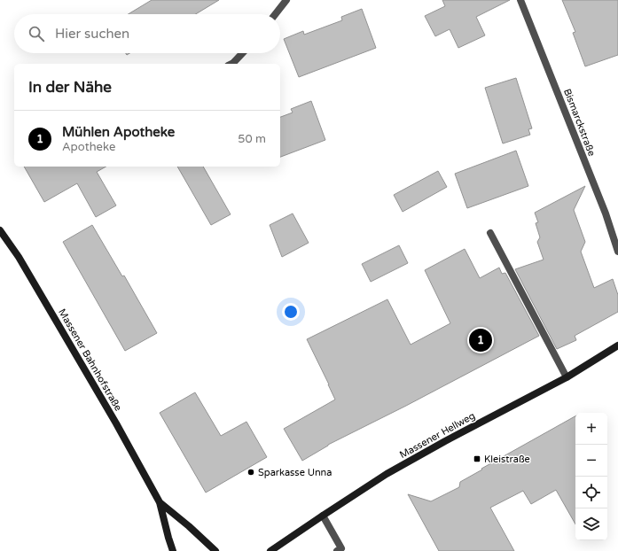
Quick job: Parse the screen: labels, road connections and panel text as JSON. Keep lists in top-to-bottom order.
{
  "streets": {
    "main road": ["Massener Bahnhofstraße", "Massener Hellweg"],
    "street": ["Bismarckstraße"]
  },
  "places": {
    "transit": ["Kleistraße"],
    "other": ["Sparkasse Unna"]
  },
  "page": {
    "search": "Hier suchen",
    "heading": "In der Nähe",
    "list": [
      {
        "mark": "1",
        "name": "Mühlen Apotheke",
        "note": "Apotheke",
        "value": "50 m"
      }
    ],
    "pins": "1",
    "map_buttons": ["+", "−"]
  }
}
